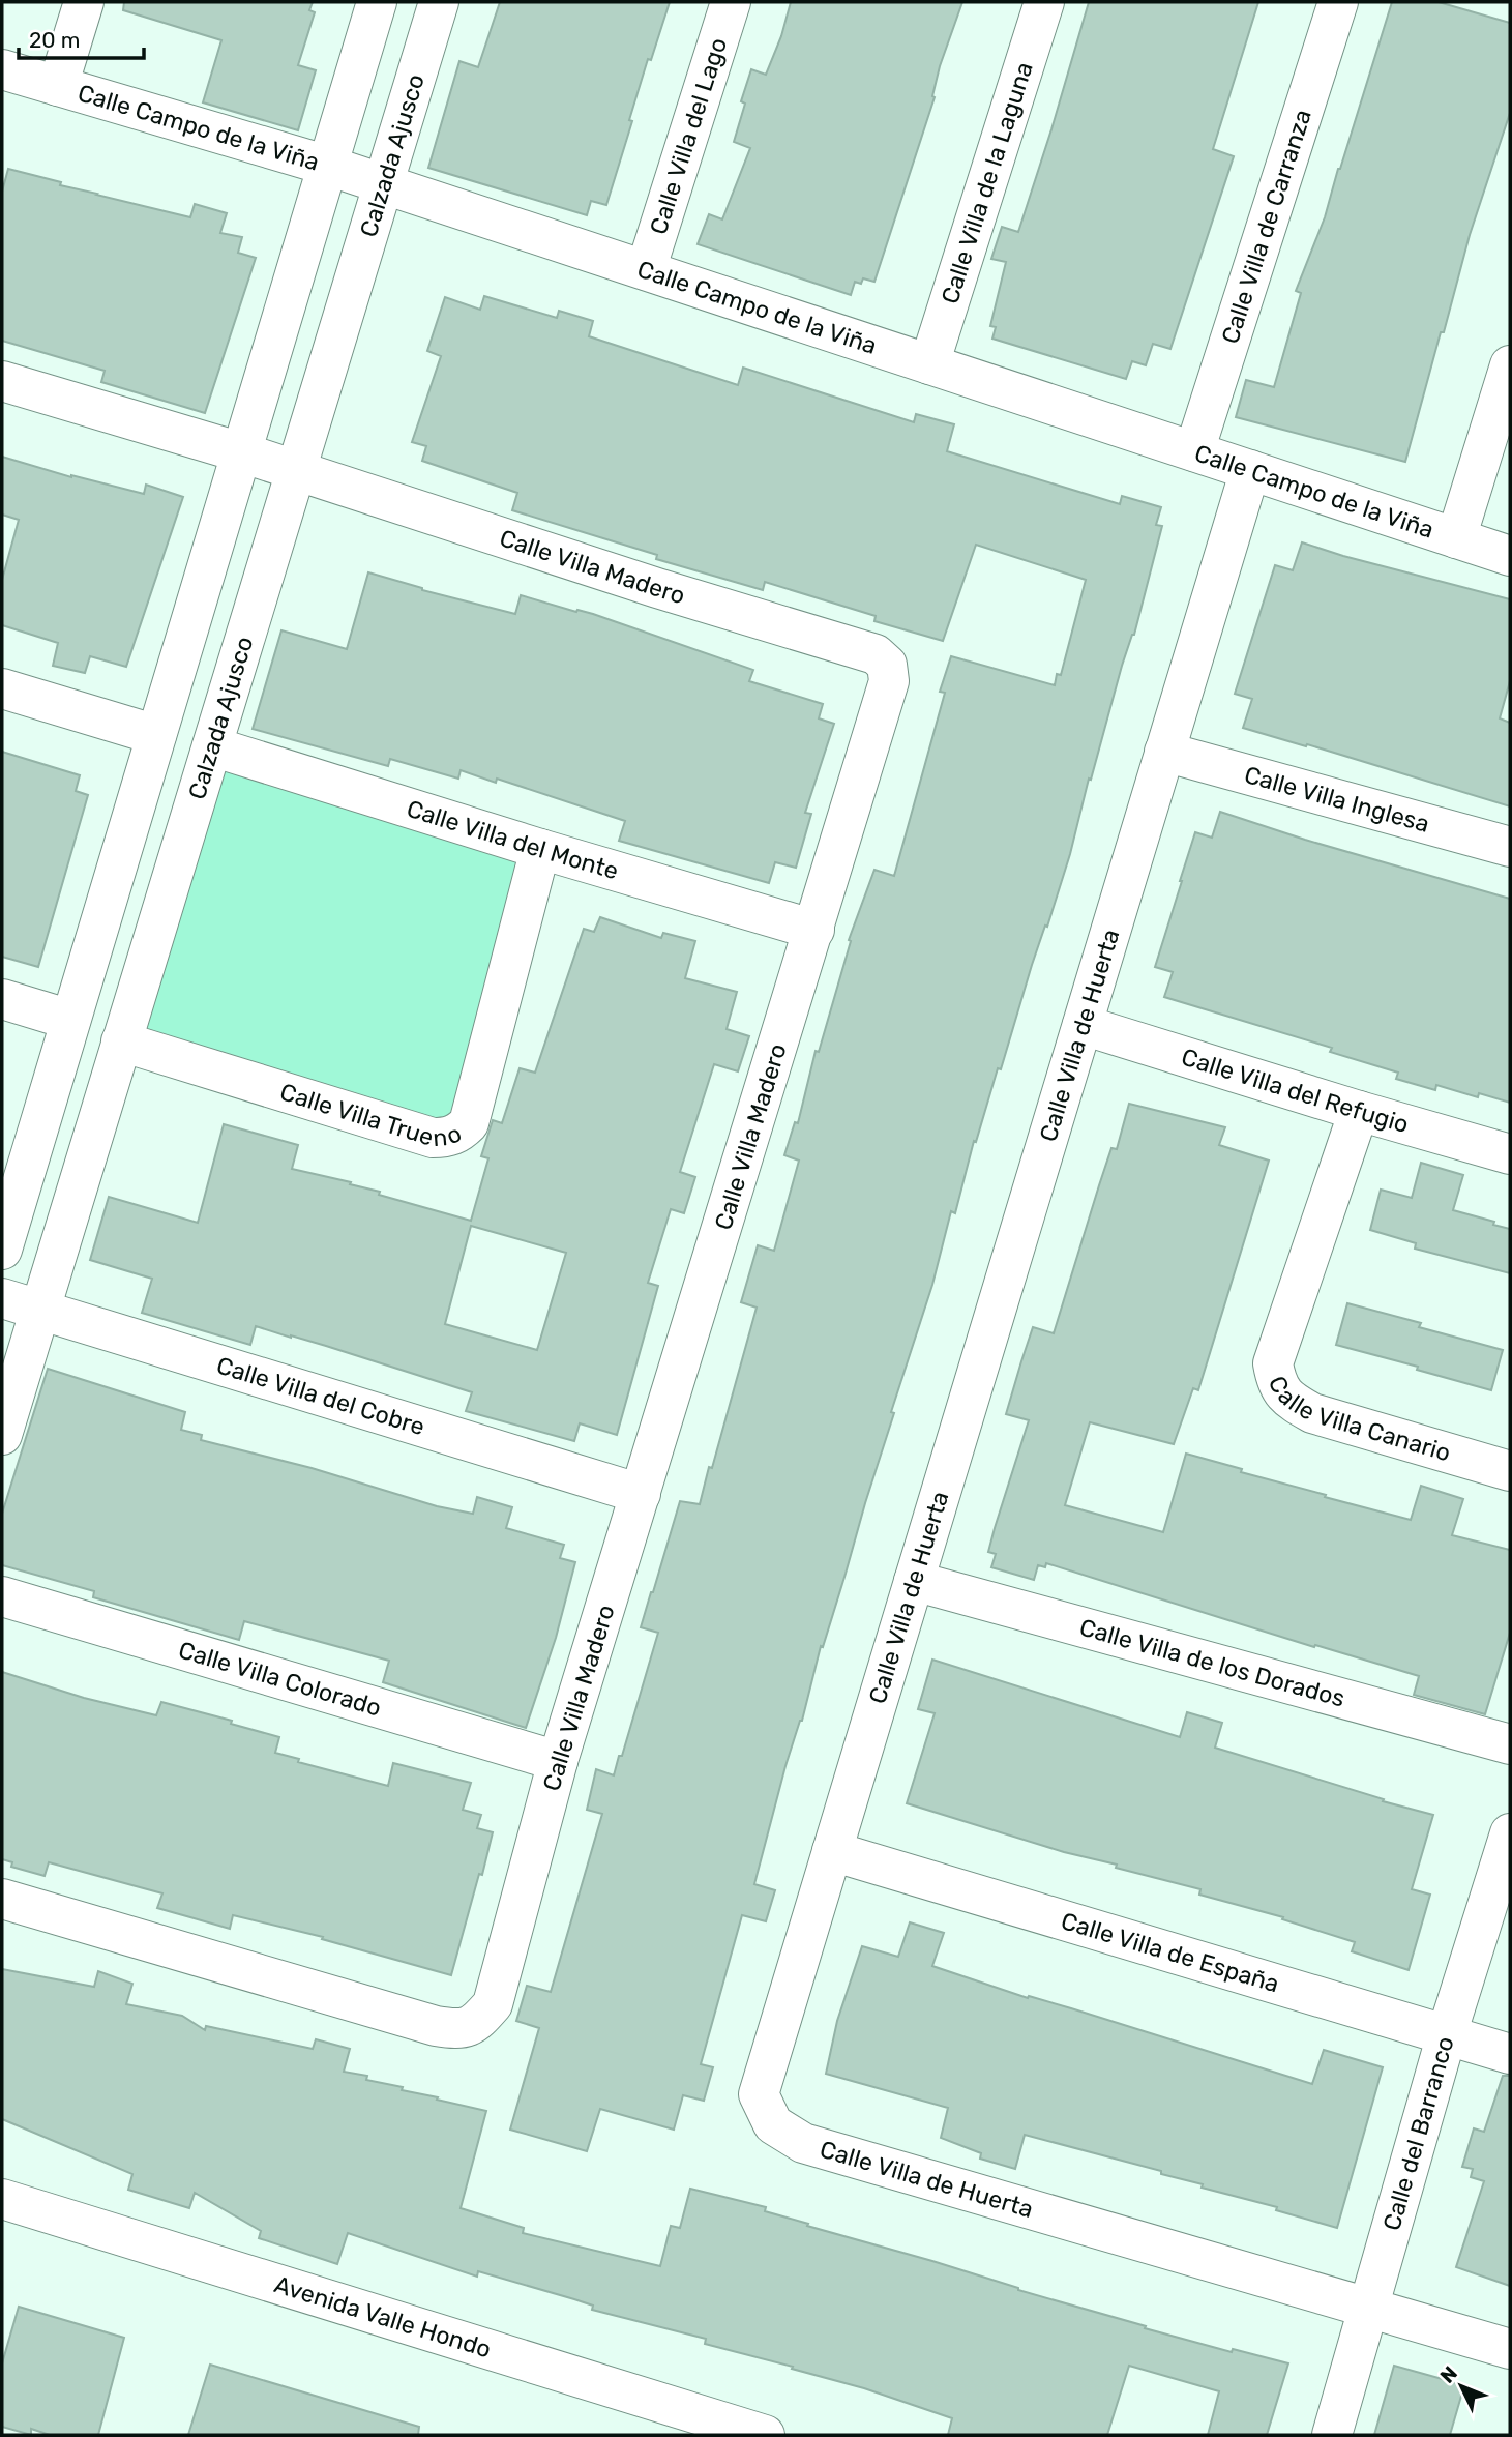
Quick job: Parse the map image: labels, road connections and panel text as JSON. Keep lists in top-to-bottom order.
{
  "streets": {
    "street": [
      "Calle Campo de la Viña",
      "Calle Villa del Lago",
      "Calzada Ajusco",
      "Calle Villa de la Laguna",
      "Calle Villa de Carranza",
      "Calle Villa Madero",
      "Calle Villa Inglesa",
      "Calle Villa del Monte",
      "Calle Villa de Huerta",
      "Calle Villa del Refugio",
      "Calle Villa Trueno",
      "Calle Villa del Cobre",
      "Calle Villa Canario",
      "Calle Villa de los Dorados",
      "Calle Villa Colorado",
      "Calle Villa de España",
      "Calle del Barranco",
      "Avenida Valle Hondo"
    ]
  },
  "crossings": [
    ["Calle Campo de la Viña", "Calle Villa del Lago"],
    ["Calle Campo de la Viña", "Calzada Ajusco"],
    ["Calle Campo de la Viña", "Calle Villa de la Laguna"],
    ["Calle Campo de la Viña", "Calle Villa de Carranza"],
    ["Calle Campo de la Viña", "Calle Villa de Huerta"],
    ["Calzada Ajusco", "Calle Villa Madero"],
    ["Calzada Ajusco", "Calle Villa del Monte"],
    ["Calzada Ajusco", "Calle Villa Trueno"],
    ["Calzada Ajusco", "Calle Villa del Cobre"],
    ["Calle Villa Madero", "Calle Villa del Monte"],
    ["Calle Villa Madero", "Calle Villa del Cobre"],
    ["Calle Villa Madero", "Calle Villa Colorado"],
    ["Calle Villa Inglesa", "Calle Villa de Huerta"],
    ["Calle Villa del Monte", "Calle Villa Trueno"],
    ["Calle Villa de Huerta", "Calle Villa del Refugio"],
    ["Calle Villa de Huerta", "Calle Villa de los Dorados"],
    ["Calle Villa de Huerta", "Calle Villa de España"],
    ["Calle Villa de Huerta", "Calle del Barranco"],
    ["Calle Villa del Refugio", "Calle Villa Canario"],
    ["Calle Villa de España", "Calle del Barranco"]
  ],
  "scale_bar": "20 m",
  "north": "top left"
}
